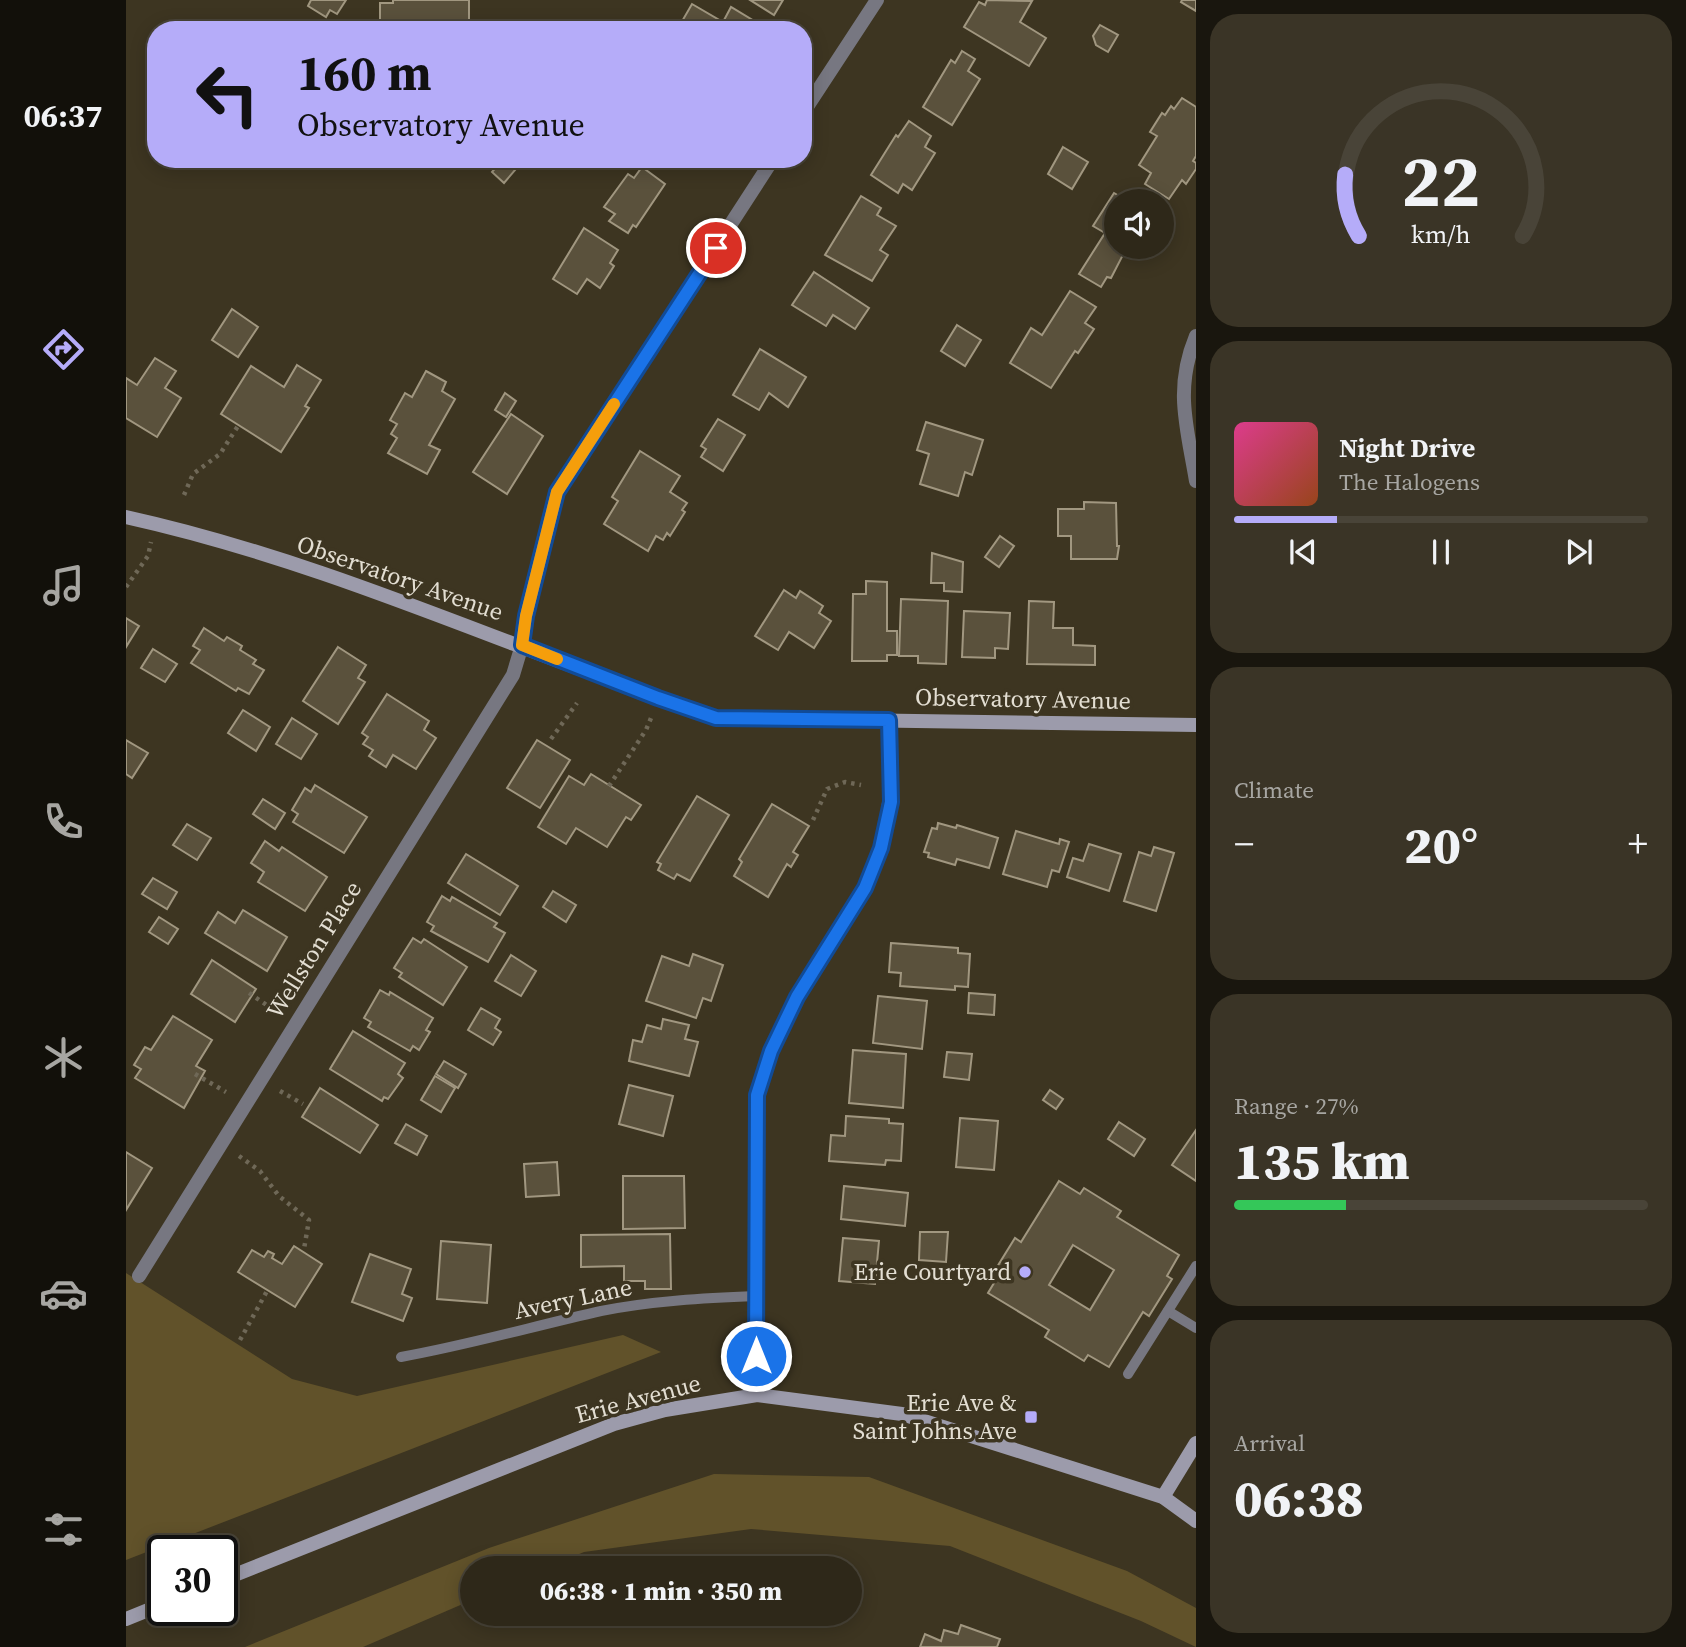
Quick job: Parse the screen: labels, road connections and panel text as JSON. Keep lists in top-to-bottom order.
{
  "streets": {
    "street": ["Observatory Avenue", "Wellston Place", "Erie Avenue"],
    "lane": ["Avery Lane"]
  },
  "crossings": [
    ["Observatory Avenue", "Wellston Place"]
  ],
  "places": {
    "other": ["Erie Courtyard"],
    "transit": ["Erie Ave & Saint Johns Ave"]
  },
  "page": {
    "tabs": "06:37",
    "turn": ["160 m", "Observatory Avenue"],
    "song": ["Night Drive", "The Halogens"],
    "tile": [
      "Climate",
      ["Range · 27%", "135 km"],
      ["Arrival", "06:38"]
    ],
    "heat": ["−", "20°", "+"],
    "limit": "30",
    "trip": "06:38 · 1 min · 350 m",
    "gauge": ["22", "km/h"]
  }
}
